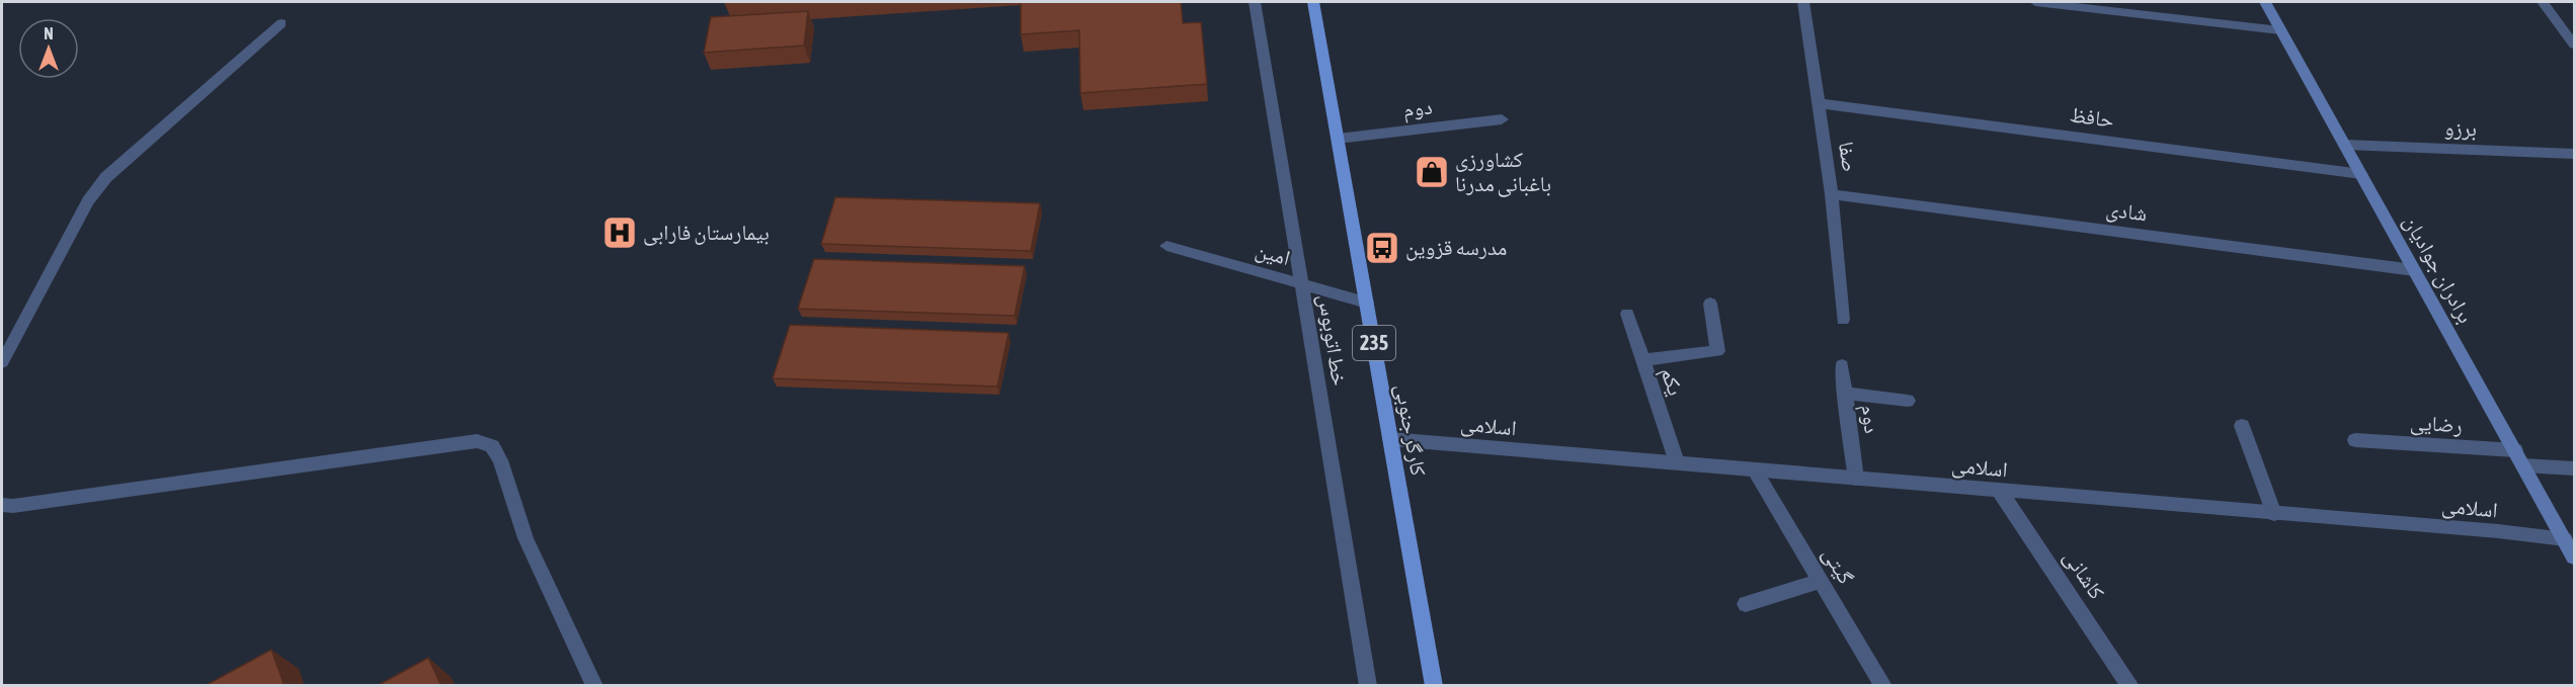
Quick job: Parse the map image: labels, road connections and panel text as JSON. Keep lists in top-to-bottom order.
{
  "streets": {
    "main road": ["235", "کارگر جنوبی"],
    "street": [
      "دوم",
      "حافظ",
      "برزو",
      "صفا",
      "شادی",
      "امین",
      "برادران جوادیان",
      "خط اتوبوس",
      "یکم",
      "رضایی",
      "اسلامی",
      "گیتی",
      "کاشانی"
    ]
  },
  "crossings": [
    ["دوم", "اسلامی"],
    ["دوم", "کارگر جنوبی"],
    ["حافظ", "صفا"],
    ["حافظ", "برادران جوادیان"],
    ["برزو", "برادران جوادیان"],
    ["صفا", "شادی"],
    ["شادی", "برادران جوادیان"],
    ["امین", "کارگر جنوبی"],
    ["برادران جوادیان", "رضایی"],
    ["برادران جوادیان", "اسلامی"],
    ["یکم", "اسلامی"],
    ["اسلامی", "کارگر جنوبی"],
    ["اسلامی", "گیتی"],
    ["اسلامی", "کاشانی"]
  ],
  "places": {
    "shop": ["کشاورزی باغبانی مدرنا"],
    "hospital": ["بیمارستان فارابی"],
    "bus stop": ["مدرسه قزوین"]
  },
  "north": "top"
}
